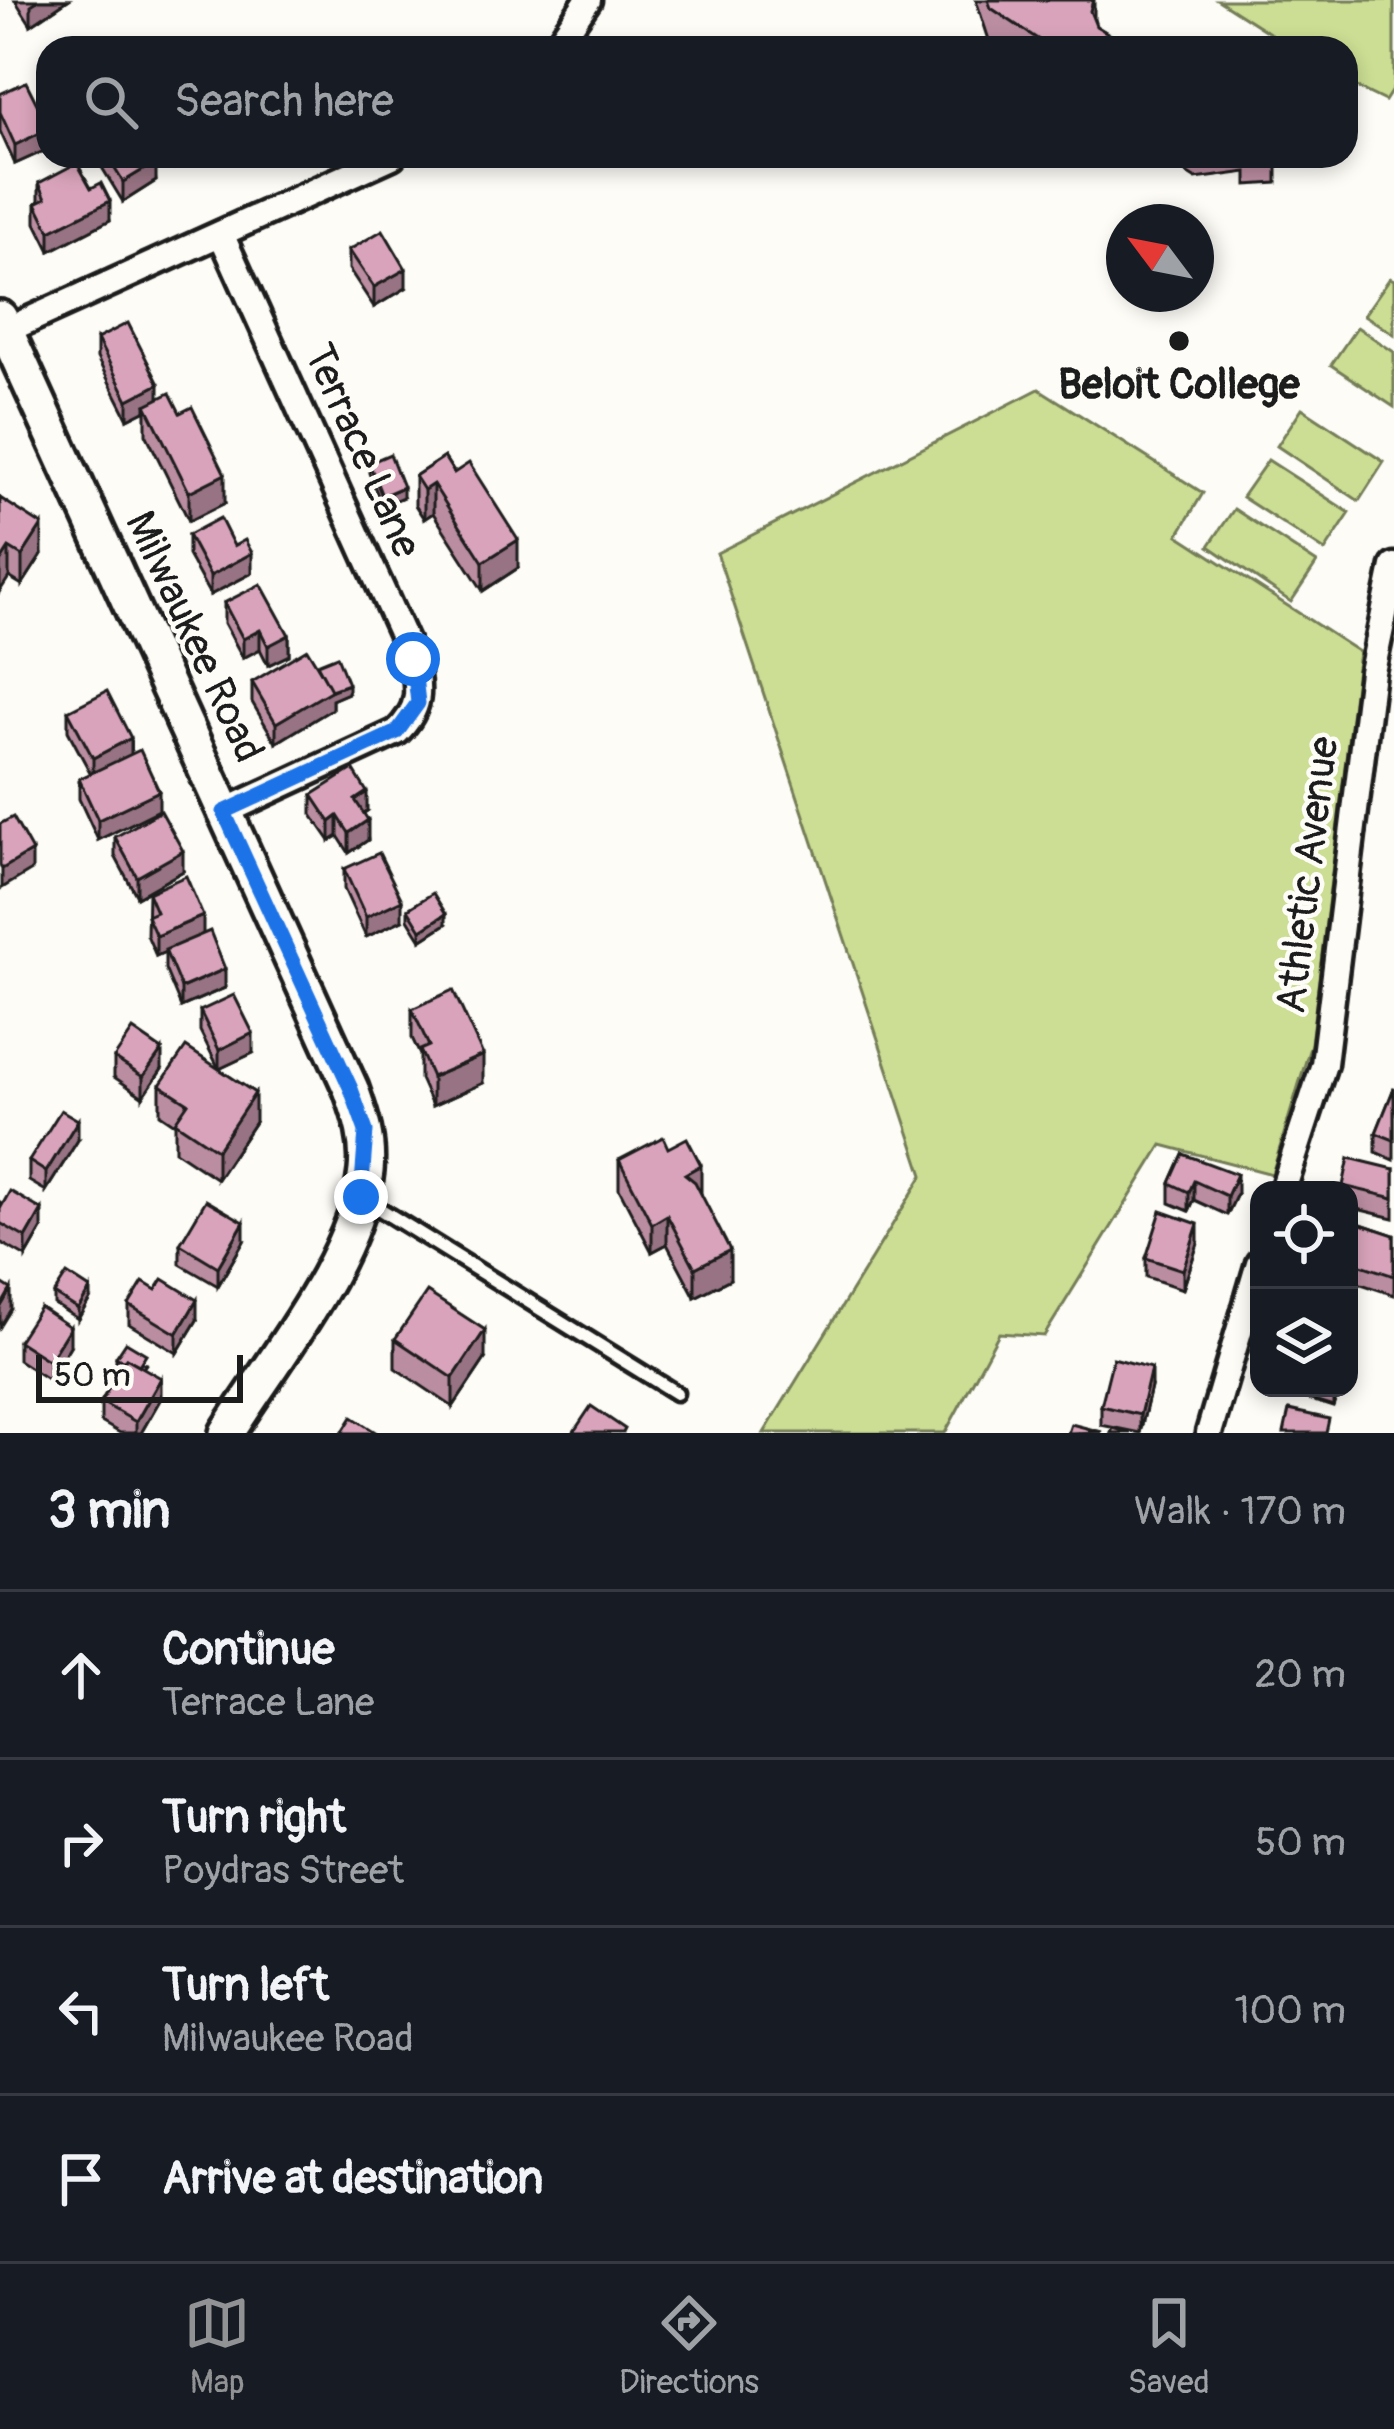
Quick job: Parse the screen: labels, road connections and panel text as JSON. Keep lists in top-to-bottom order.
{
  "streets": {
    "street": ["Terrace Lane", "Milwaukee Road", "Athletic Avenue"]
  },
  "crossings": [
    ["Terrace Lane", "Milwaukee Road"]
  ],
  "places": ["Beloit College"],
  "scale_bar": "50 m",
  "north": "top left",
  "page": {
    "search": "Search here",
    "scale": "50 m",
    "heading": ["3 min", "Walk · 170 m"],
    "list": [
      ["Continue", "Terrace Lane", "20 m"],
      ["Turn right", "Poydras Street", "50 m"],
      ["Turn left", "Milwaukee Road", "100 m"],
      "Arrive at destination"
    ],
    "nav": ["Map", "Directions", "Saved"]
  }
}
